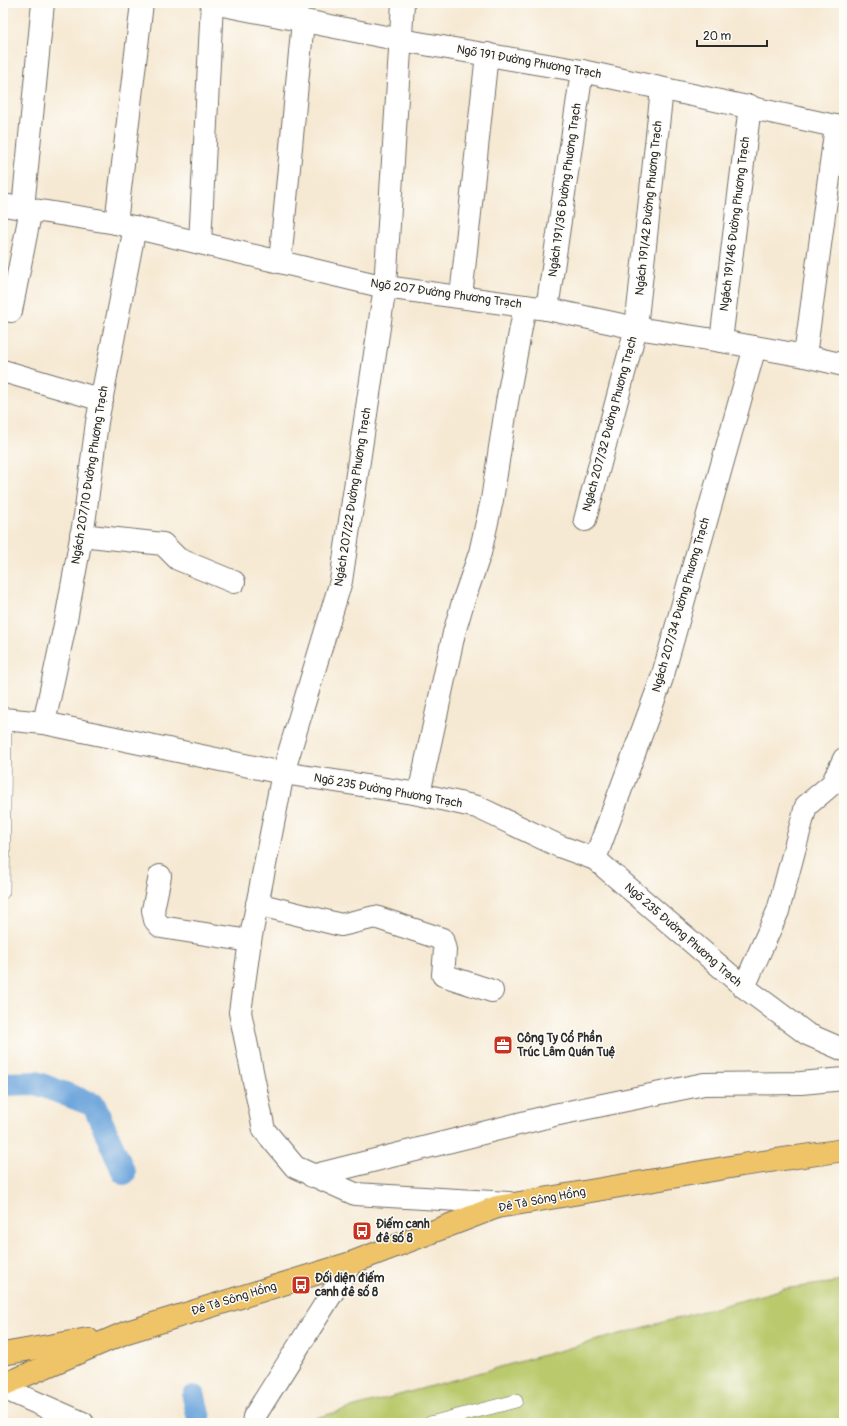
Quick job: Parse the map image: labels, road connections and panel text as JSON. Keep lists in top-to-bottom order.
{
  "streets": {
    "main road": ["Đê Tả Sông Hồng"],
    "street": [
      "Ngõ 191 Đường Phương Trạch",
      "Ngách 191/36 Đường Phương Trạch",
      "Ngách 191/42 Đường Phương Trạch",
      "Ngách 191/46 Đường Phương Trạch",
      "Ngõ 207 Đường Phương Trạch",
      "Ngách 207/32 Đường Phương Trạch",
      "Ngách 207/10 Đường Phương Trạch",
      "Ngách 207/22 Đường Phương Trạch",
      "Ngách 207/34 Đường Phương Trạch",
      "Ngõ 235 Đường Phương Trạch"
    ]
  },
  "crossings": [
    ["Ngõ 191 Đường Phương Trạch", "Ngách 191/36 Đường Phương Trạch"],
    ["Ngõ 191 Đường Phương Trạch", "Ngách 191/42 Đường Phương Trạch"],
    ["Ngõ 191 Đường Phương Trạch", "Ngách 191/46 Đường Phương Trạch"],
    ["Ngõ 191 Đường Phương Trạch", "Ngách 207/22 Đường Phương Trạch"],
    ["Ngách 191/36 Đường Phương Trạch", "Ngõ 207 Đường Phương Trạch"],
    ["Ngách 191/42 Đường Phương Trạch", "Ngõ 207 Đường Phương Trạch"],
    ["Ngách 191/42 Đường Phương Trạch", "Ngách 207/32 Đường Phương Trạch"],
    ["Ngách 191/46 Đường Phương Trạch", "Ngõ 207 Đường Phương Trạch"],
    ["Ngõ 207 Đường Phương Trạch", "Ngách 207/32 Đường Phương Trạch"],
    ["Ngõ 207 Đường Phương Trạch", "Ngách 207/10 Đường Phương Trạch"],
    ["Ngõ 207 Đường Phương Trạch", "Ngách 207/22 Đường Phương Trạch"],
    ["Ngõ 207 Đường Phương Trạch", "Ngách 207/34 Đường Phương Trạch"],
    ["Ngách 207/10 Đường Phương Trạch", "Ngõ 235 Đường Phương Trạch"],
    ["Ngách 207/22 Đường Phương Trạch", "Ngõ 235 Đường Phương Trạch"],
    ["Ngách 207/22 Đường Phương Trạch", "Đê Tả Sông Hồng"],
    ["Ngách 207/34 Đường Phương Trạch", "Ngõ 235 Đường Phương Trạch"]
  ],
  "places": {
    "office": ["Công Ty Cổ Phần Trúc Lâm Quán Tuệ"],
    "bus stop": ["Điếm canh đê số 8", "Đối diện điếm canh đê số 8"]
  },
  "scale_bar": "20 m"
}
